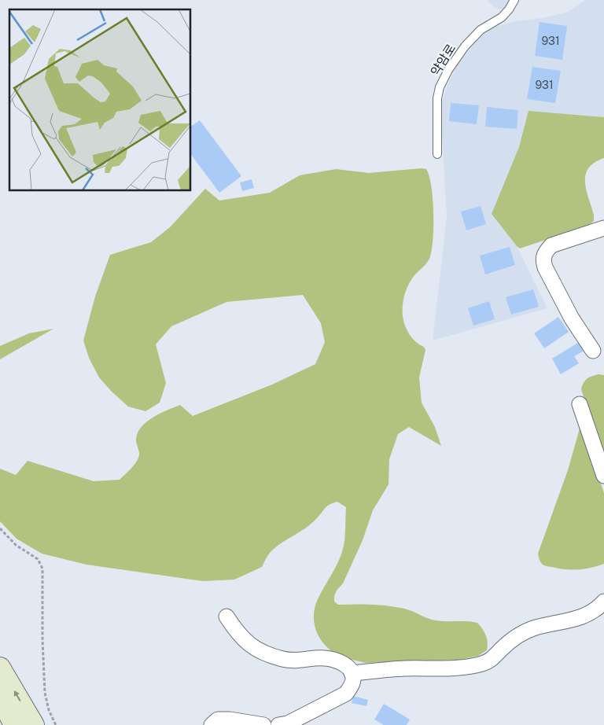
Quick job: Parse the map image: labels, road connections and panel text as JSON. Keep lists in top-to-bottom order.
{
  "streets": {
    "lane": ["약암로"]
  },
  "house_numbers": ["931", "931"]
}
